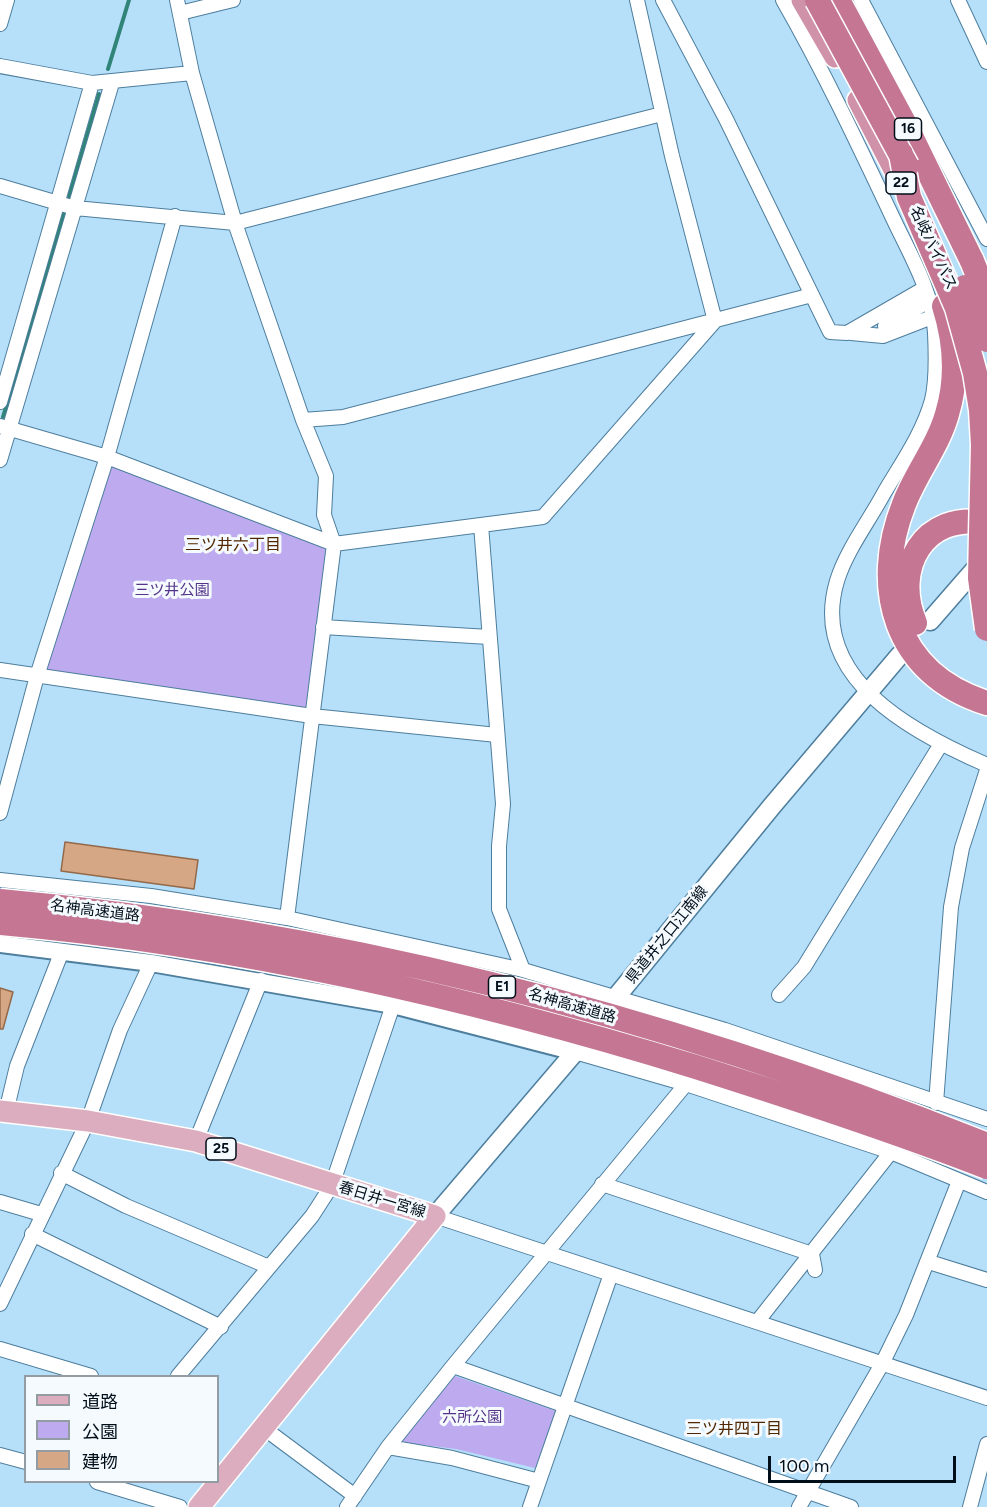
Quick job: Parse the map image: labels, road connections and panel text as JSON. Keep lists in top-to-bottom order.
{
  "streets": {
    "highway": [
      "16",
      "22",
      "名岐バイパス",
      "名神高速道路",
      "E1"
    ],
    "main road": ["県道井之口江南線", "25", "春日井一宮線"]
  },
  "crossings": [
    ["県道井之口江南線", "春日井一宮線"]
  ],
  "districts": ["三ツ井六丁目", "三ツ井四丁目"],
  "parks": ["三ツ井公園", "六所公園"],
  "legend": ["道路", "公園", "建物"],
  "scale_bar": "100 m"
}
